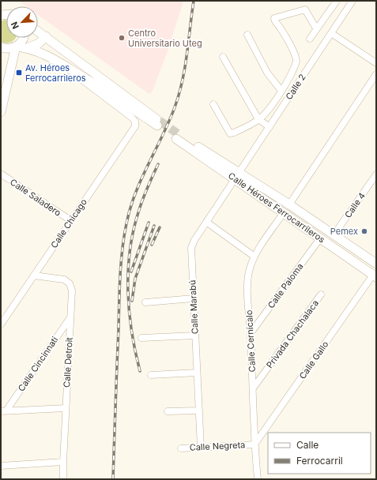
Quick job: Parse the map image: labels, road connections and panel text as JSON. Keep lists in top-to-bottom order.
{
  "streets": {
    "main road": ["Calle Héroes Ferrocarrileros"],
    "street": [
      "Calle 2",
      "Calle Saladero",
      "Calle 4",
      "Calle Chicago",
      "Calle Paloma",
      "Calle Marabú",
      "Privada Chachalaca",
      "Calle Cernícalo",
      "Calle Gallo",
      "Calle Detroit",
      "Calle Cincinnati",
      "Calle Negreta"
    ]
  },
  "crossings": [
    ["Calle 2", "Calle Héroes Ferrocarrileros"],
    ["Calle 2", "Calle Marabú"],
    ["Calle Saladero", "Calle Chicago"],
    ["Calle 4", "Calle Héroes Ferrocarrileros"],
    ["Calle Héroes Ferrocarrileros", "Calle Paloma"],
    ["Calle Héroes Ferrocarrileros", "Calle Marabú"],
    ["Calle Héroes Ferrocarrileros", "Calle Cernícalo"],
    ["Calle Héroes Ferrocarrileros", "Calle Gallo"],
    ["Calle Chicago", "Calle Detroit"],
    ["Calle Paloma", "Calle Cernícalo"],
    ["Calle Marabú", "Calle Negreta"],
    ["Privada Chachalaca", "Calle Cernícalo"],
    ["Calle Cernícalo", "Calle Gallo"],
    ["Calle Cernícalo", "Calle Negreta"],
    ["Calle Gallo", "Calle Negreta"],
    ["Calle Detroit", "Calle Cincinnati"]
  ],
  "places": {
    "other": ["Centro Universitario Uteg", "Pemex"],
    "transit": ["Av. Héroes Ferrocarrileros"]
  },
  "legend": ["Calle", "Ferrocarril"],
  "north": "bottom left"
}
